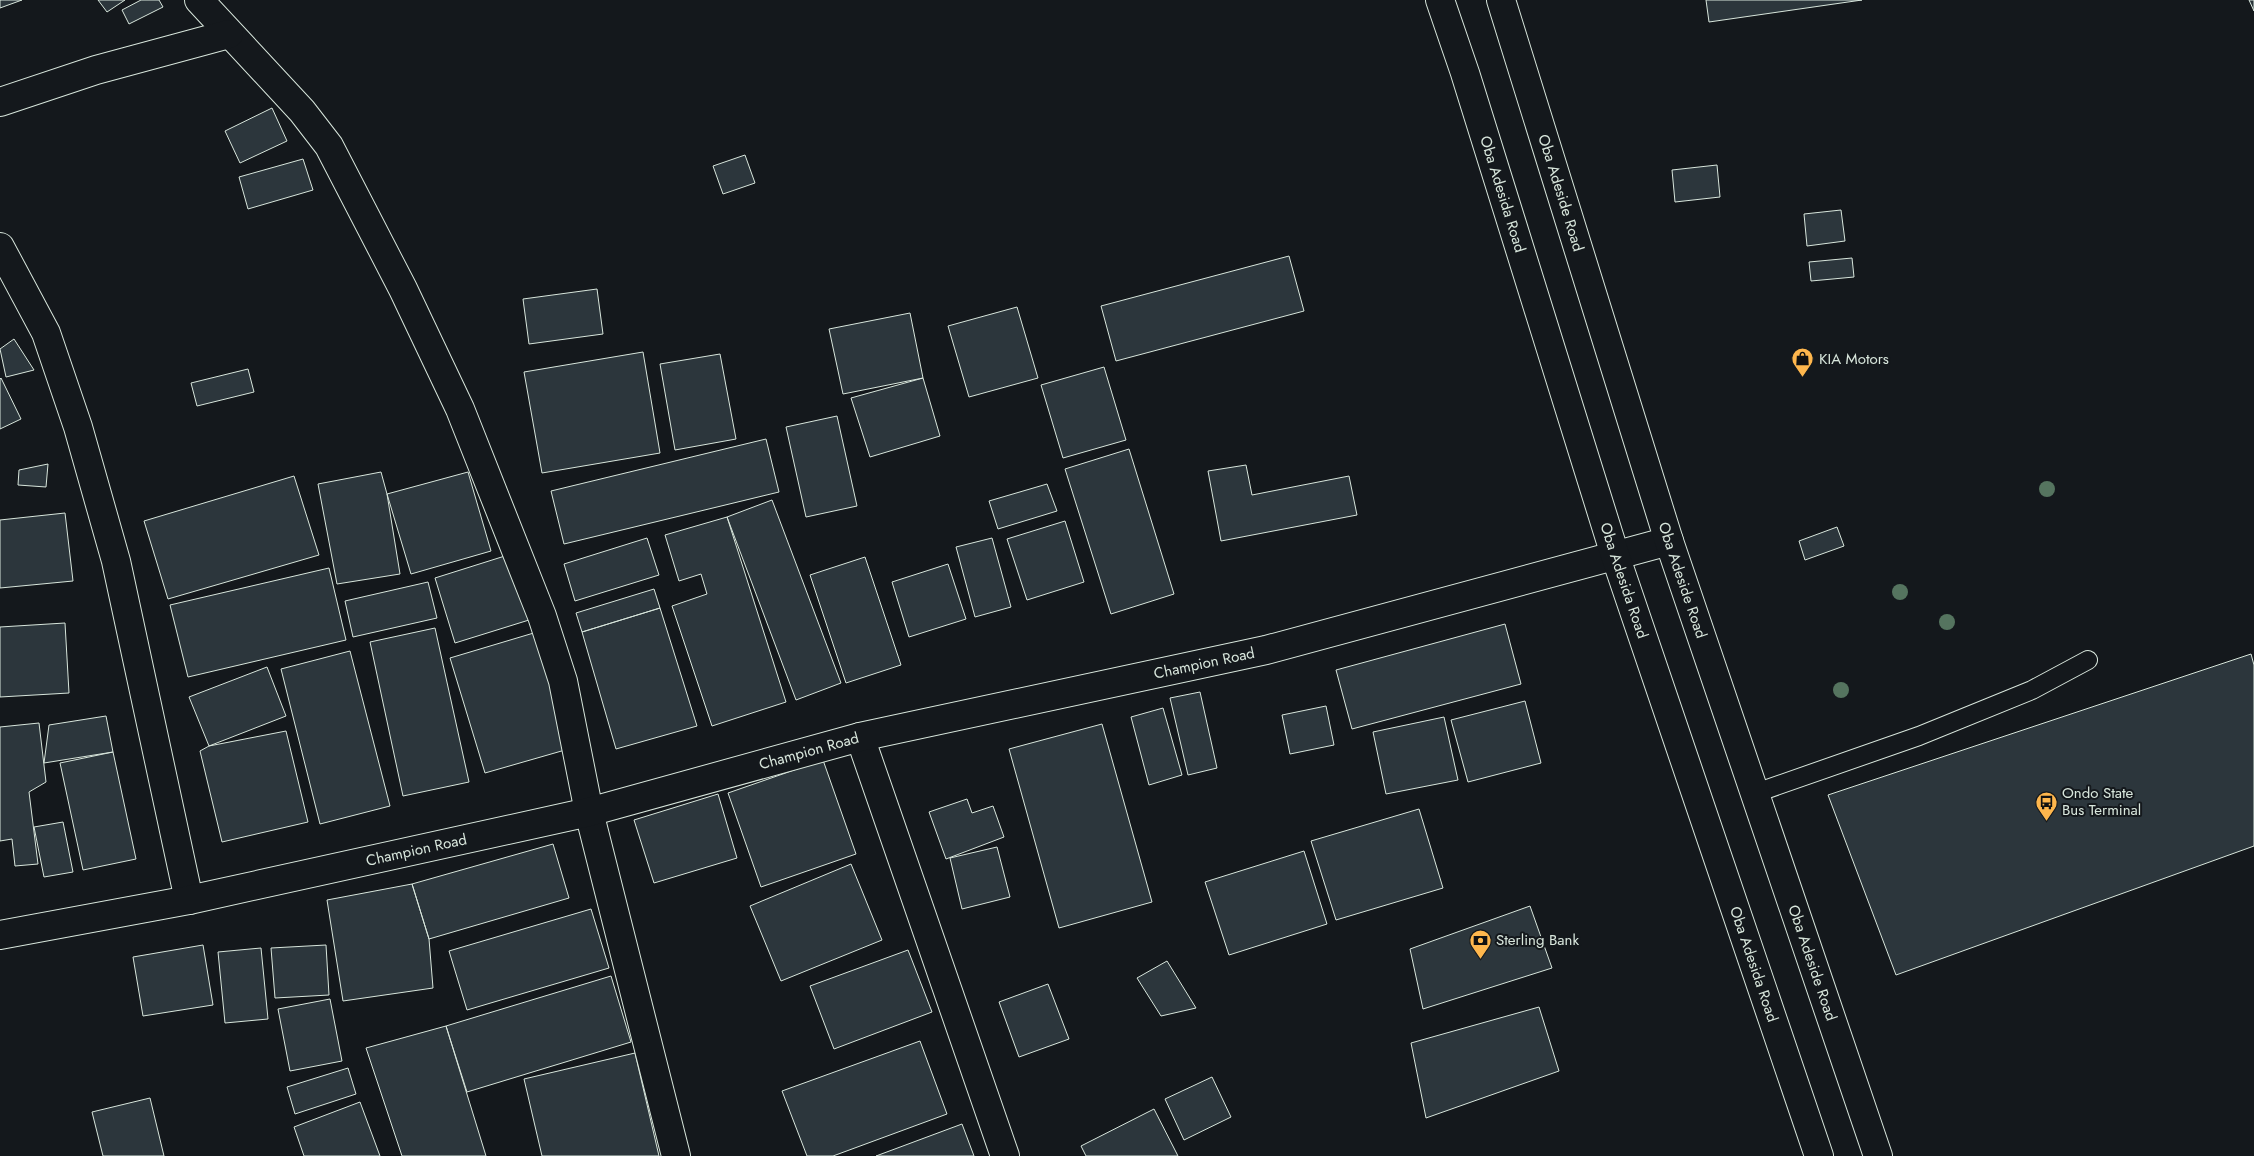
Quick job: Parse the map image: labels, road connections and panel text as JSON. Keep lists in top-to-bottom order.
{
  "streets": {
    "street": ["Oba Adesida Road", "Oba Adeside Road", "Champion Road"]
  },
  "crossings": [
    ["Oba Adesida Road", "Champion Road"],
    ["Oba Adeside Road", "Champion Road"]
  ],
  "places": {
    "shop": ["KIA Motors"],
    "bus stop": ["Ondo State Bus Terminal"],
    "bank": ["Sterling Bank"]
  }
}
